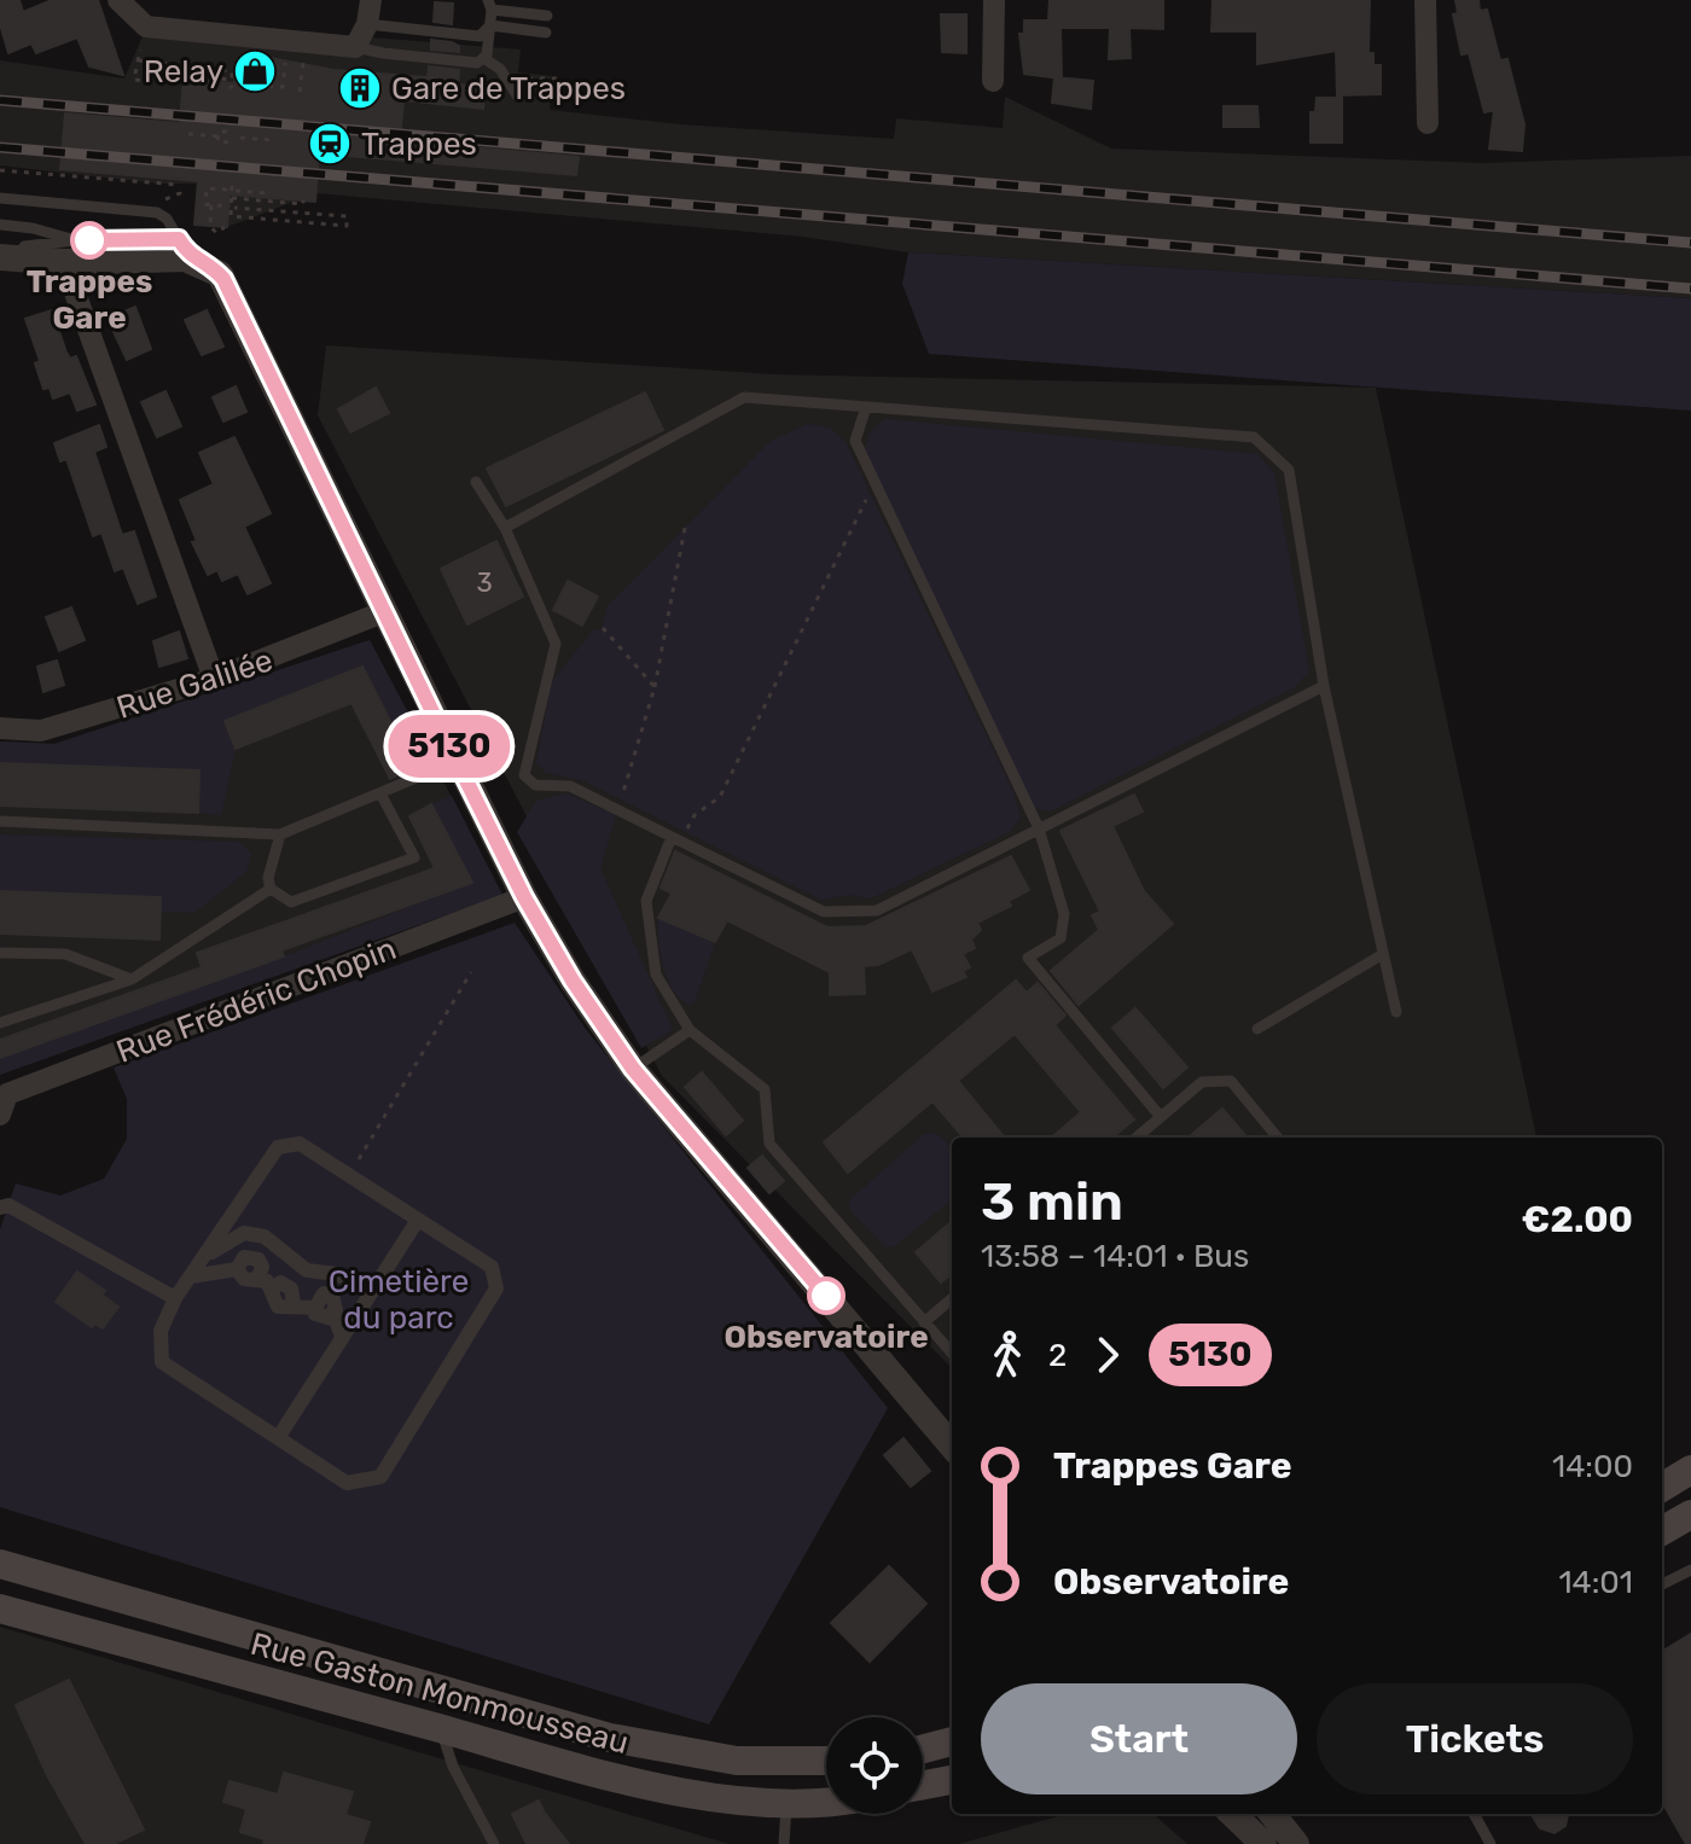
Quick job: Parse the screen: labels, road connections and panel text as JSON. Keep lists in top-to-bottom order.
{
  "streets": {
    "main road": ["Rue Gaston Monmousseau"],
    "street": ["Rue Galilée", "Rue Frédéric Chopin"]
  },
  "parks": ["Cimetière du parc"],
  "places": {
    "shop": ["Relay"],
    "building": ["Gare de Trappes"],
    "station": ["Trappes"],
    "other": ["Trappes Gare", "Observatoire"]
  },
  "lines": ["bus line 5130"],
  "house_numbers": ["3"],
  "page": {
    "on_map": "5130",
    "heading": ["3 min", "13:58 – 14:01 · Bus", "€2.00"],
    "legs": ["2", "5130"],
    "list": [
      {
        "name": "Trappes Gare",
        "value": "14:00"
      },
      {
        "name": "Observatoire",
        "value": "14:01"
      }
    ],
    "buttons": ["Start", "Tickets"]
  }
}
